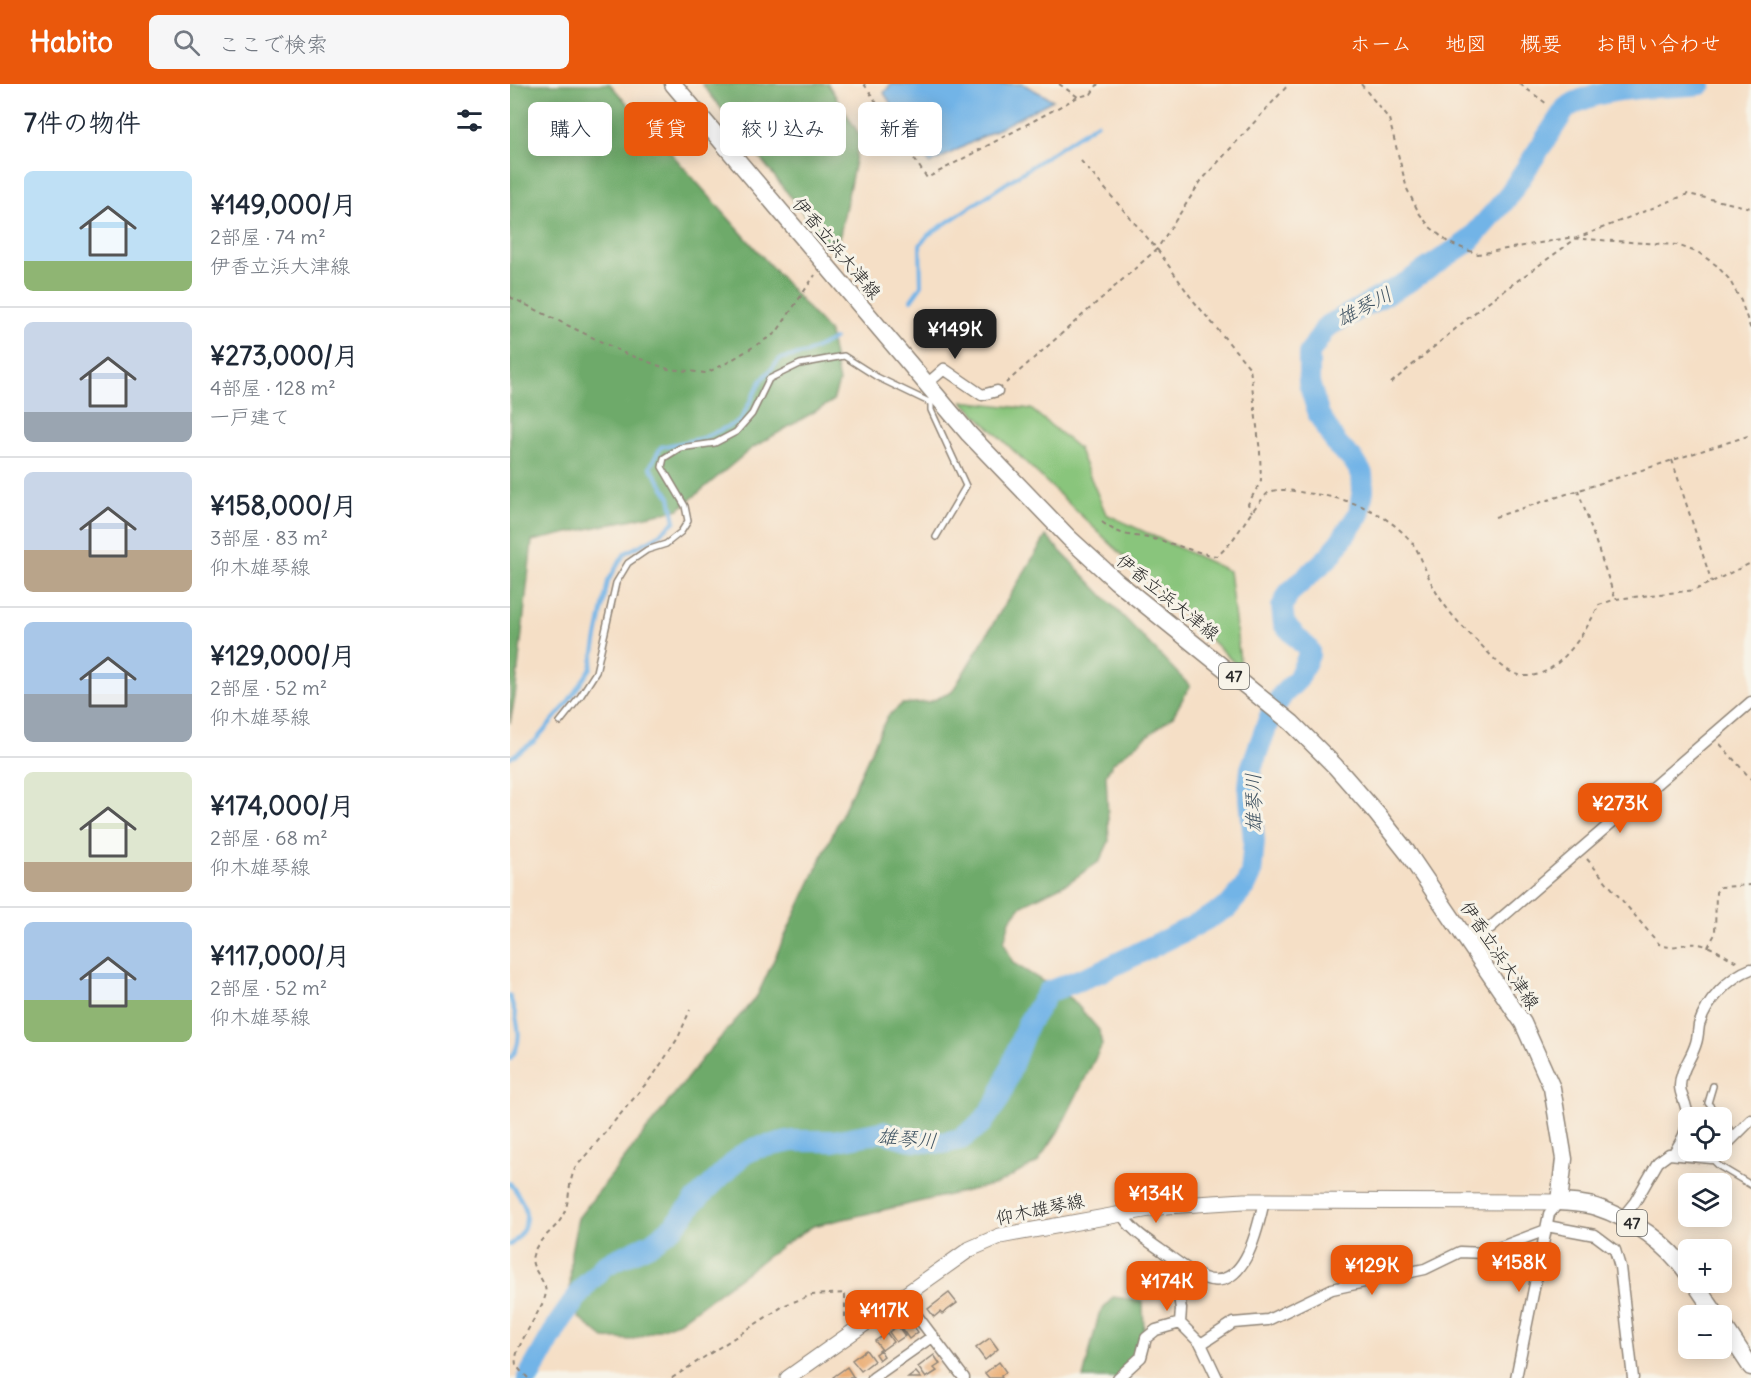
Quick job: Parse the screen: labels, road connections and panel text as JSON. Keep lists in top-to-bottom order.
{
  "streets": {
    "main road": ["伊香立浜大津線", "47", "仰木雄琴線"]
  },
  "crossings": [
    ["伊香立浜大津線", "47"],
    ["伊香立浜大津線", "仰木雄琴線"],
    ["47", "仰木雄琴線"]
  ],
  "water": ["雄琴川"],
  "page": {
    "header": "Habito",
    "search": "ここで検索",
    "nav": [
      "ホーム",
      "地図",
      "概要",
      "お問い合わせ"
    ],
    "heading": "7件の物件",
    "chip": [
      "購入",
      "賃貸",
      "絞り込み",
      "新着"
    ],
    "list": [
      {
        "name": "¥149,000/月",
        "note": "2部屋 · 74 m² · 伊香立浜大津線"
      },
      {
        "name": "¥273,000/月",
        "note": "4部屋 · 128 m² · 一戸建て"
      },
      {
        "name": "¥158,000/月",
        "note": "3部屋 · 83 m² · 仰木雄琴線"
      },
      {
        "name": "¥129,000/月",
        "note": "2部屋 · 52 m² · 仰木雄琴線"
      },
      {
        "name": "¥174,000/月",
        "note": "2部屋 · 68 m² · 仰木雄琴線"
      },
      {
        "name": "¥117,000/月",
        "note": "2部屋 · 52 m² · 仰木雄琴線"
      }
    ],
    "price": [
      "¥149K",
      "¥273K",
      "¥134K",
      "¥158K",
      "¥129K",
      "¥174K",
      "¥117K"
    ],
    "map_buttons": ["+", "−"]
  }
}
